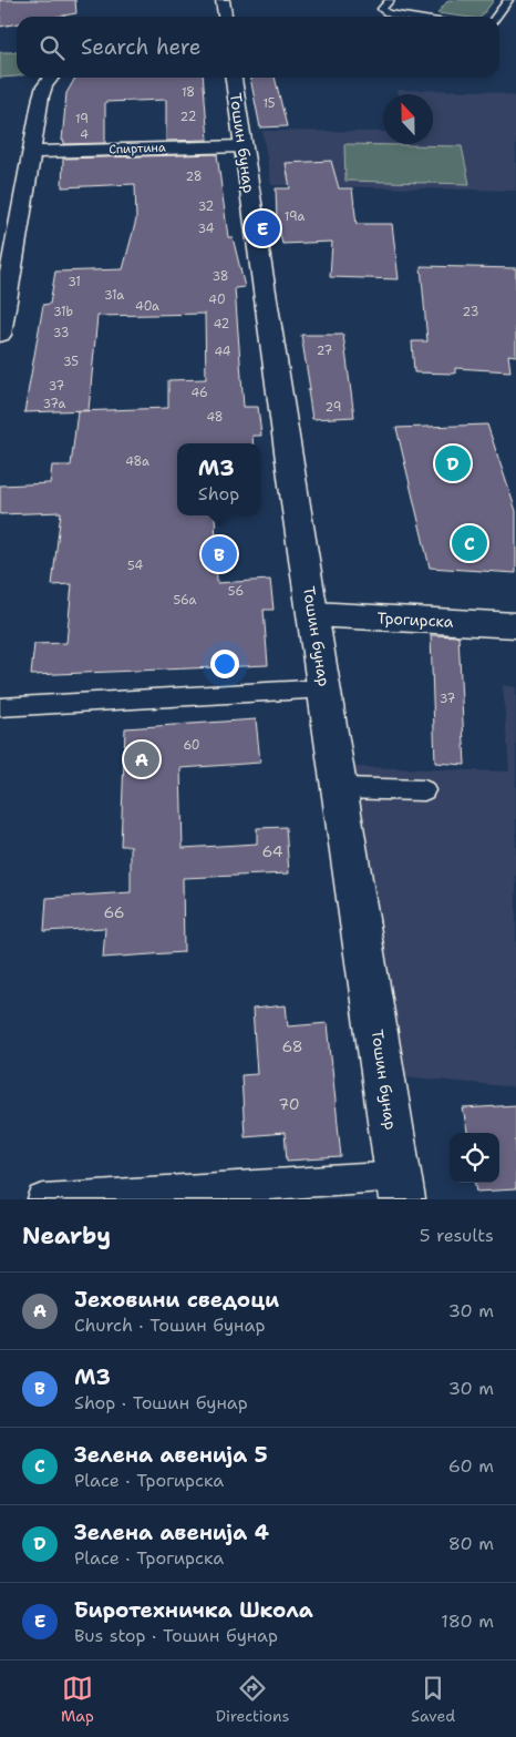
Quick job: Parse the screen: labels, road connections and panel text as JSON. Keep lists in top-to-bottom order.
{
  "streets": {
    "main road": ["Тошин бунар", "Спиртина", "Трогирска"]
  },
  "crossings": [
    ["Тошин бунар", "Спиртина"],
    ["Тошин бунар", "Трогирска"]
  ],
  "house_numbers": [
    "18",
    "15",
    "22",
    "19",
    "4",
    "28",
    "32",
    "19a",
    "34",
    "38",
    "31",
    "31a",
    "40",
    "40a",
    "31b",
    "23",
    "42",
    "33",
    "27",
    "44",
    "35",
    "37",
    "46",
    "37a",
    "29",
    "48",
    "48a",
    "54",
    "56",
    "56a",
    "37",
    "60",
    "64",
    "66",
    "68",
    "70"
  ],
  "north": "top",
  "page": {
    "search": "Search here",
    "pins": [
      "E",
      "D",
      "C",
      "B",
      "A"
    ],
    "popup": ["М3", "Shop"],
    "heading": ["Nearby", "5 results"],
    "list": [
      {
        "mark": "A",
        "name": "Јеховини сведоци",
        "note": "Church · Тошин бунар",
        "value": "30 m"
      },
      {
        "mark": "B",
        "name": "М3",
        "note": "Shop · Тошин бунар",
        "value": "30 m"
      },
      {
        "mark": "C",
        "name": "Зелена авенија 5",
        "note": "Place · Трогирска",
        "value": "60 m"
      },
      {
        "mark": "D",
        "name": "Зелена авенија 4",
        "note": "Place · Трогирска",
        "value": "80 m"
      },
      {
        "mark": "E",
        "name": "Биротехничка Школа",
        "note": "Bus stop · Тошин бунар",
        "value": "180 m"
      }
    ],
    "nav": ["Map", "Directions", "Saved"]
  }
}
